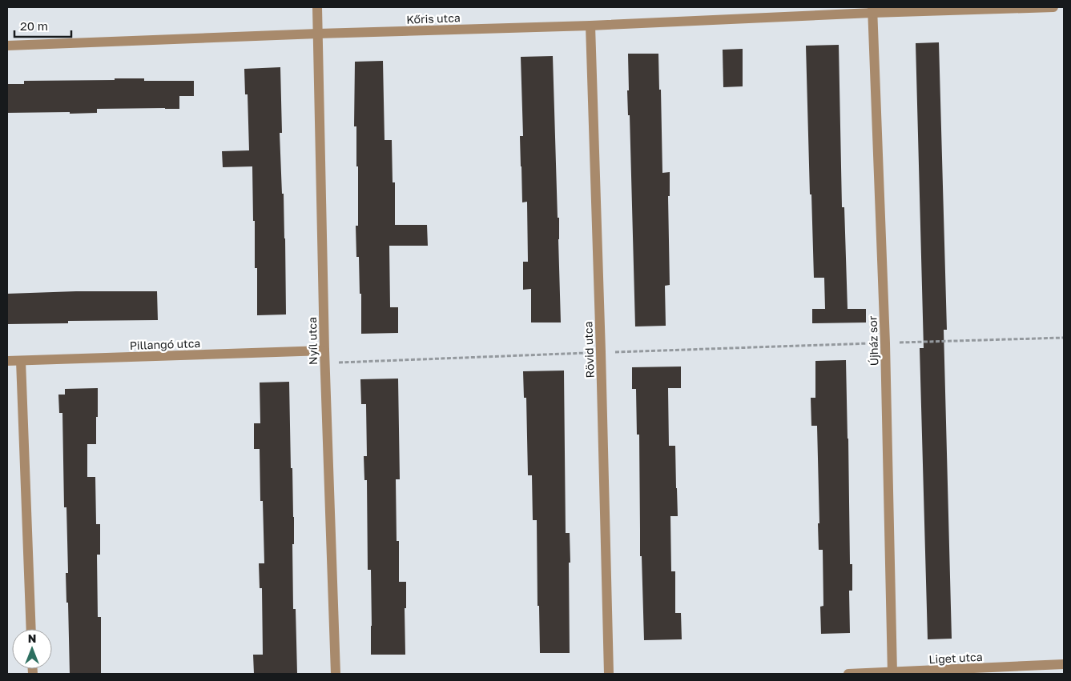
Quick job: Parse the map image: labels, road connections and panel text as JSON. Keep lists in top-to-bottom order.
{
  "streets": {
    "street": [
      "Kőris utca",
      "Nyíl utca",
      "Újház sor",
      "Pillangó utca",
      "Rövid utca",
      "Liget utca"
    ]
  },
  "crossings": [
    ["Kőris utca", "Nyíl utca"],
    ["Kőris utca", "Újház sor"],
    ["Kőris utca", "Rövid utca"],
    ["Nyíl utca", "Pillangó utca"],
    ["Újház sor", "Liget utca"]
  ],
  "scale_bar": "20 m",
  "north": "top"
}
